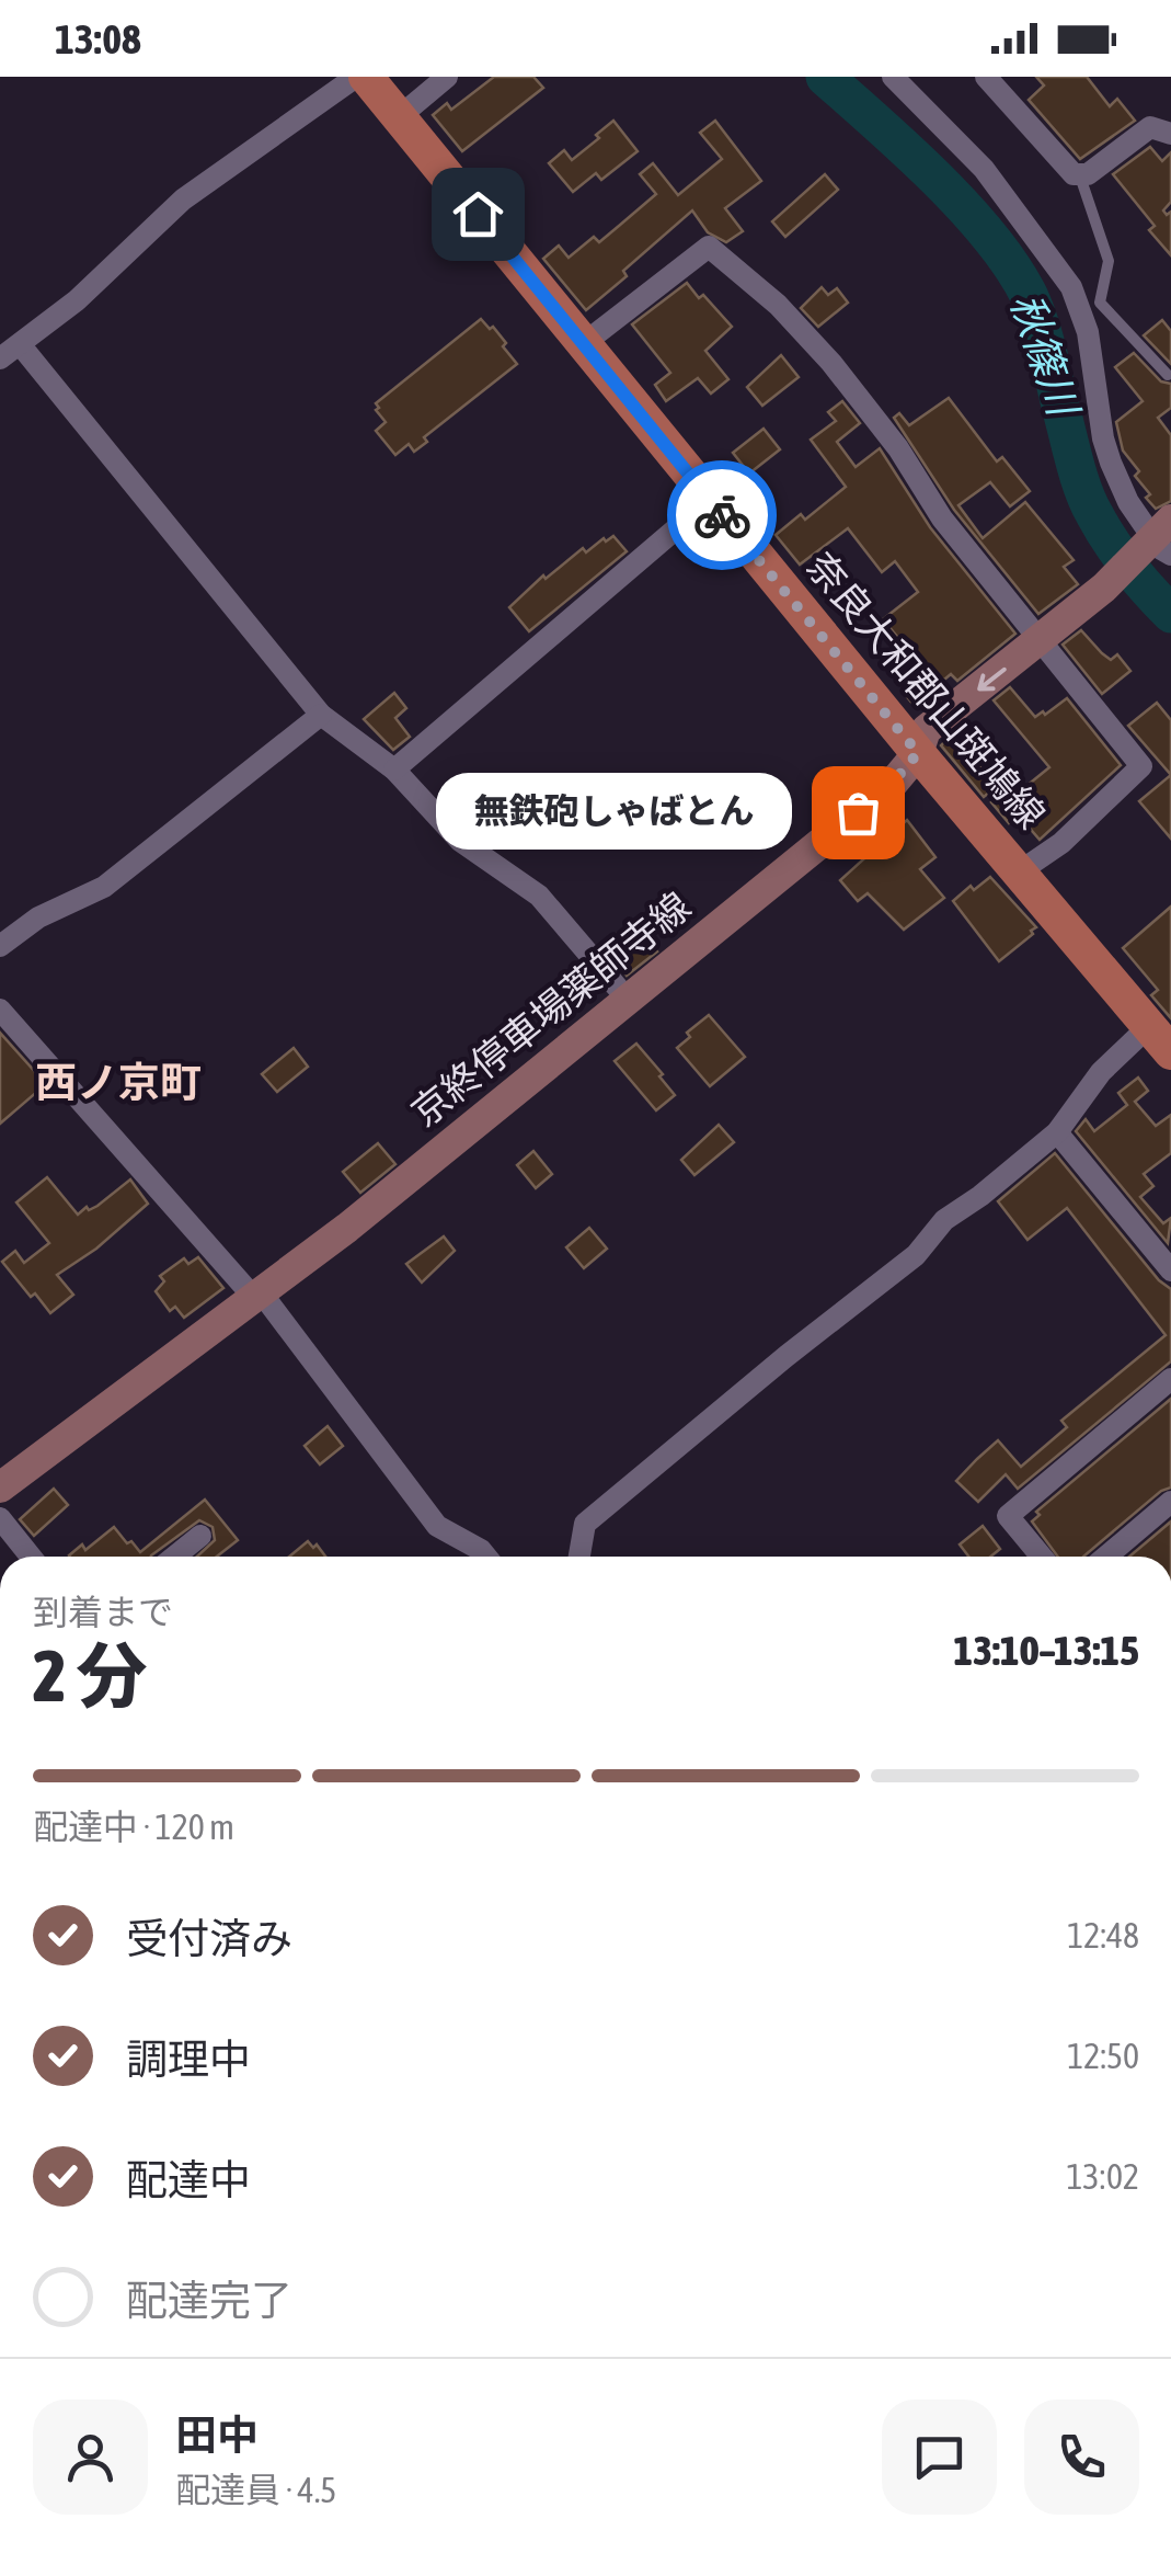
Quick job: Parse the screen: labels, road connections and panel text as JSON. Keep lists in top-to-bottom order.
{
  "streets": {
    "main road": ["奈良大和郡山斑鳩線", "京終停車場薬師寺線"]
  },
  "crossings": [
    ["奈良大和郡山斑鳩線", "京終停車場薬師寺線"]
  ],
  "districts": ["西ノ京町"],
  "water": ["秋篠川"],
  "places": ["無鉄砲しゃばとん"],
  "page": {
    "status": "13:08",
    "bubble": "無鉄砲しゃばとん",
    "heading": ["2 分", "到着まで", "13:10–13:15"],
    "panel": ["田中", "配達員 · 4.5"],
    "bar": "配達中 · 120 m",
    "list": [
      ["受付済み", "12:48"],
      ["調理中", "12:50"],
      ["配達中", "13:02"],
      "配達完了"
    ]
  }
}
